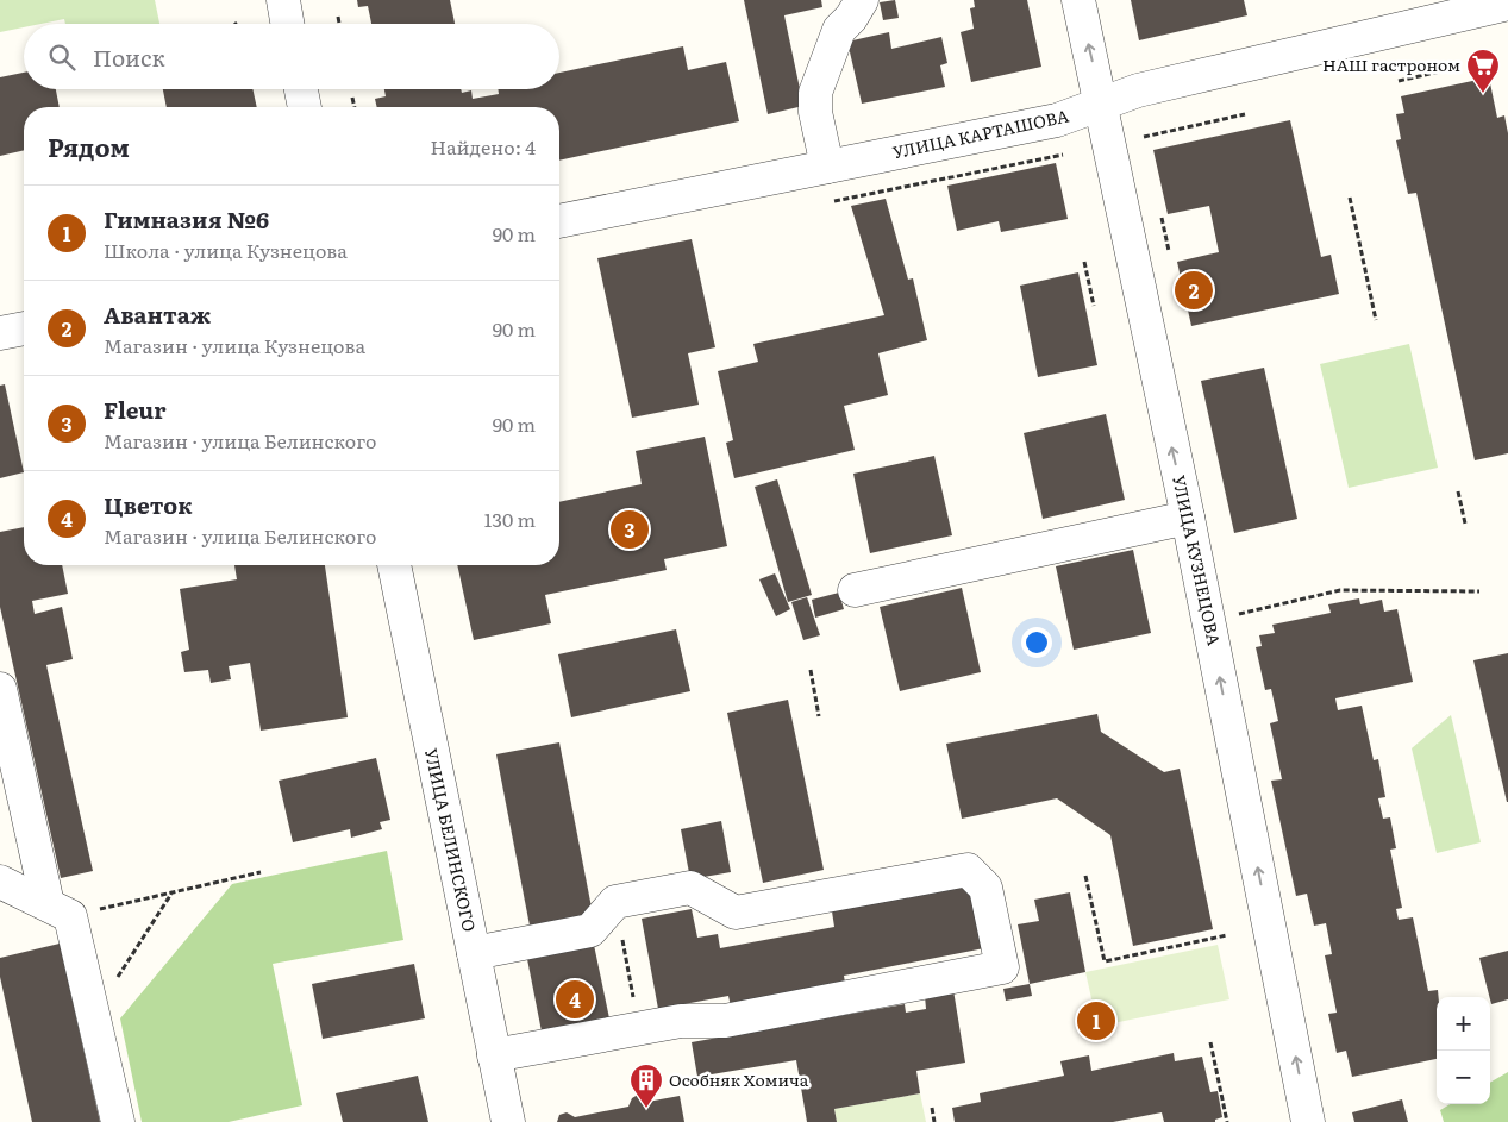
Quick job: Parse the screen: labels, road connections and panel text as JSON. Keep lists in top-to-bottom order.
{
  "streets": {
    "street": ["УЛИЦА КАРТАШОВА", "УЛИЦА КУЗНЕЦОВА", "УЛИЦА БЕЛИНСКОГО"]
  },
  "crossings": [
    ["УЛИЦА КАРТАШОВА", "УЛИЦА КУЗНЕЦОВА"]
  ],
  "one_way": ["УЛИЦА КУЗНЕЦОВА"],
  "places": {
    "supermarket": ["НАШ гастроном"],
    "building": ["Особняк Хомича"]
  },
  "page": {
    "search": "Поиск",
    "heading": ["Рядом", "Найдено: 4"],
    "list": [
      {
        "mark": "1",
        "name": "Гимназия №6",
        "note": "Школа · улица Кузнецова",
        "value": "90 m"
      },
      {
        "mark": "2",
        "name": "Авантаж",
        "note": "Магазин · улица Кузнецова",
        "value": "90 m"
      },
      {
        "mark": "3",
        "name": "Fleur",
        "note": "Магазин · улица Белинского",
        "value": "90 m"
      },
      {
        "mark": "4",
        "name": "Цветок",
        "note": "Магазин · улица Белинского",
        "value": "130 m"
      }
    ],
    "pins": [
      "2",
      "3",
      "4",
      "1"
    ],
    "map_buttons": ["+", "−"]
  }
}
